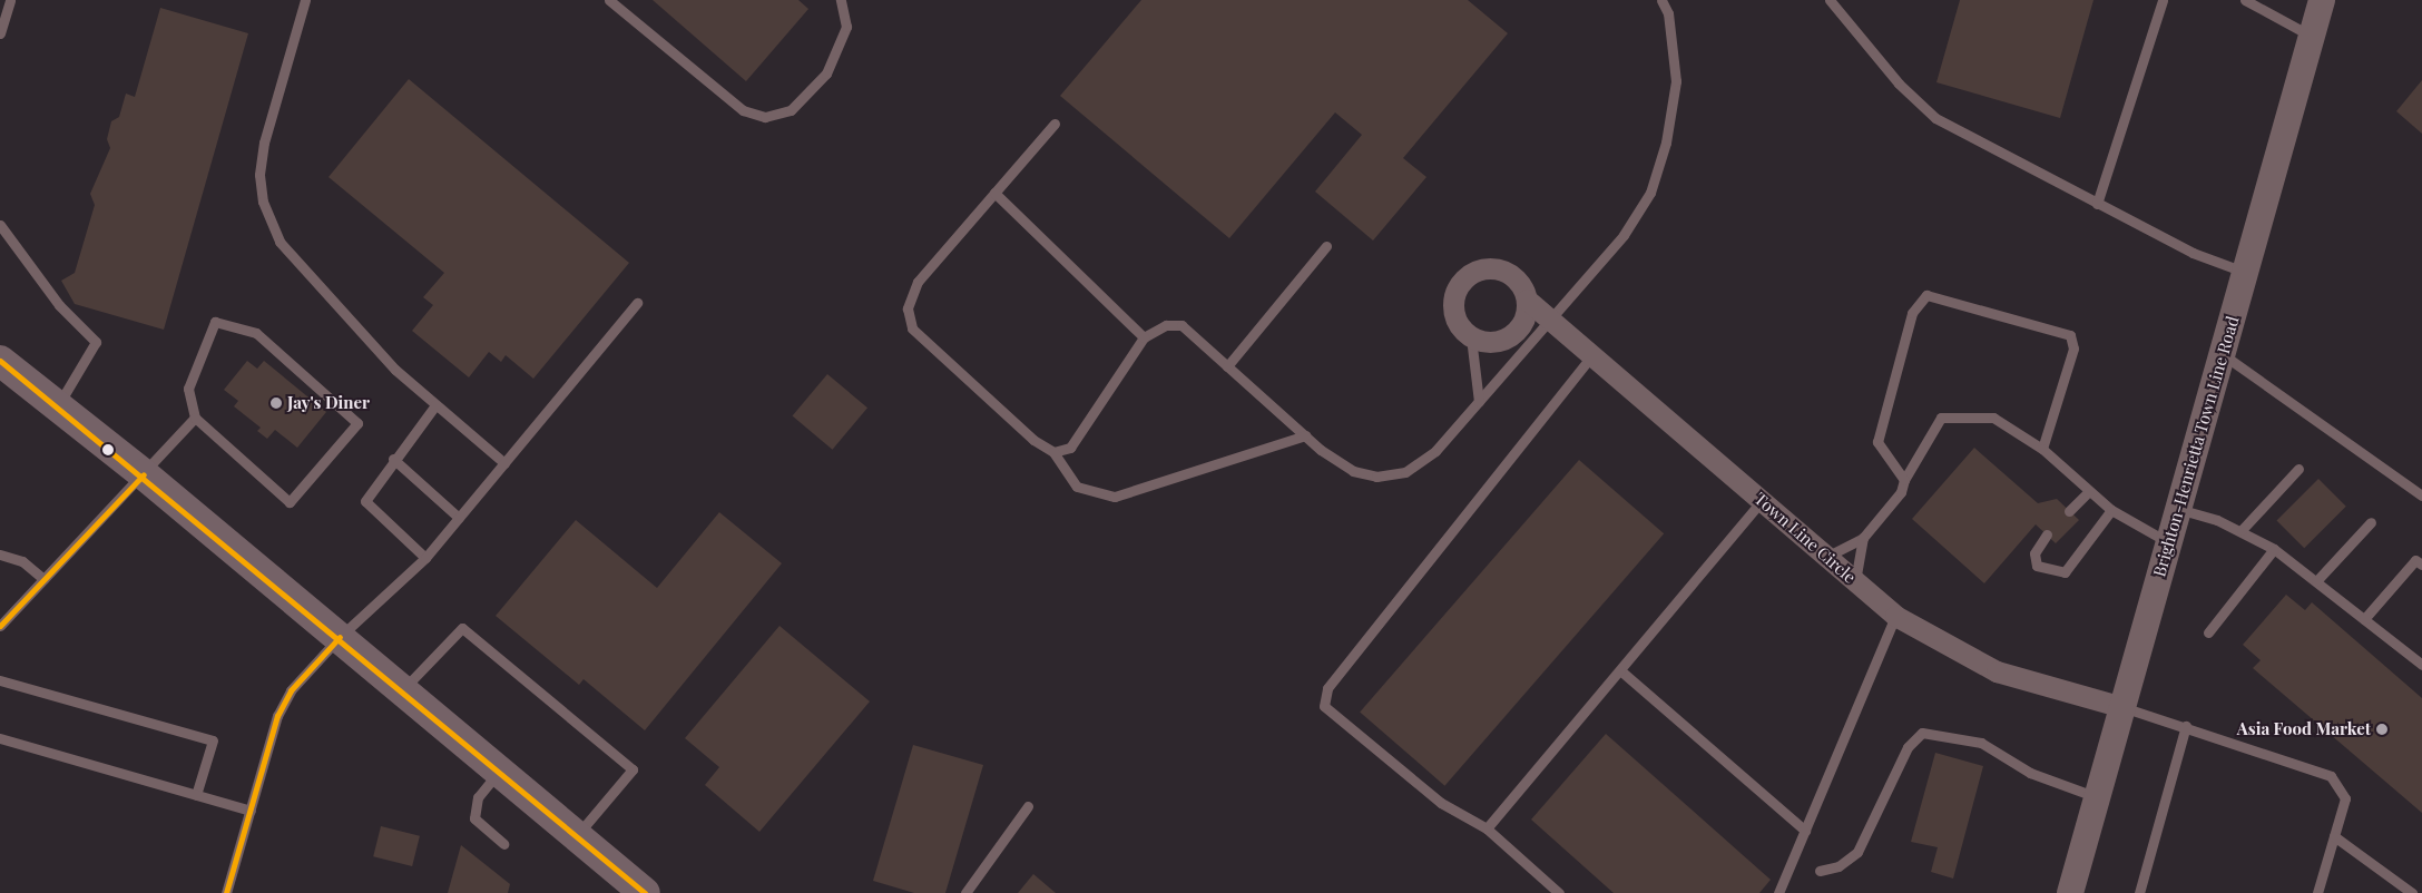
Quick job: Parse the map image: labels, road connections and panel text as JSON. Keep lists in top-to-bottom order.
{
  "streets": {
    "street": ["Brighton-Henrietta Town Line Road", "Town Line Circle"]
  },
  "crossings": [
    ["Brighton-Henrietta Town Line Road", "Town Line Circle"]
  ],
  "places": ["Jay's Diner", "Asia Food Market"]
}
